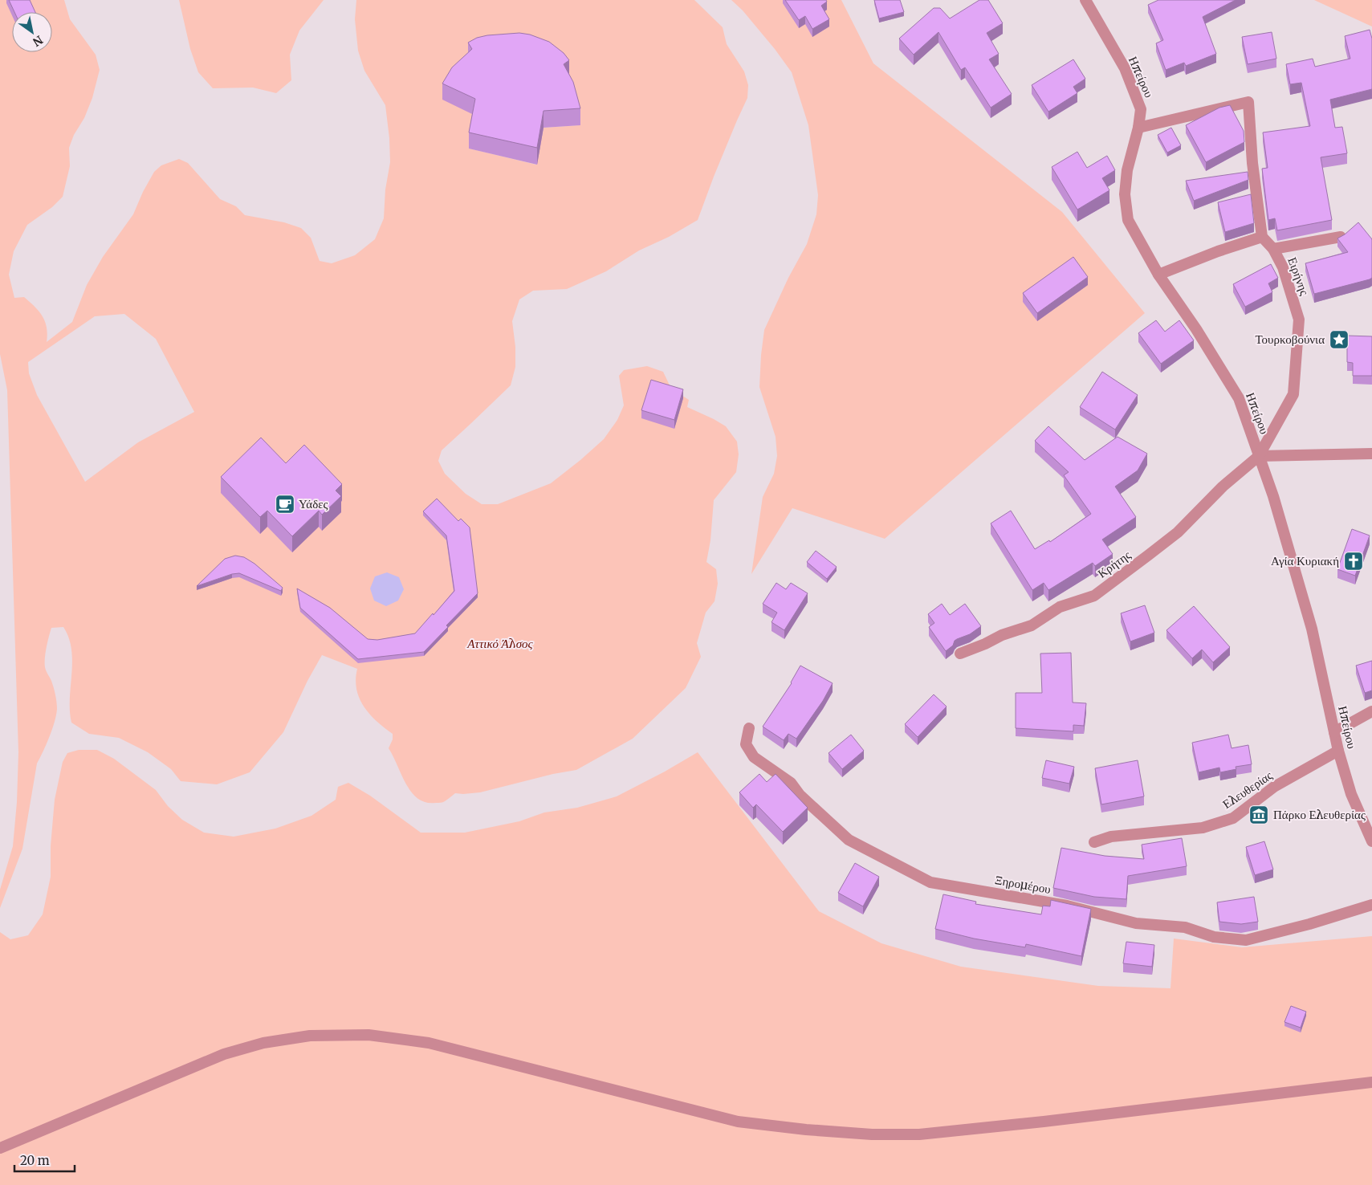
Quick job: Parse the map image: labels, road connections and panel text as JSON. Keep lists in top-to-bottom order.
{
  "streets": {
    "street": [
      "Ηπείρου",
      "Ειρήνης",
      "Κρήτης",
      "Ελευθερίας",
      "Ξηρομέρου"
    ]
  },
  "crossings": [
    ["Ηπείρου", "Ειρήνης"],
    ["Ηπείρου", "Κρήτης"],
    ["Ηπείρου", "Ελευθερίας"],
    ["Ειρήνης", "Κρήτης"]
  ],
  "parks": ["Αττικό Άλσος"],
  "places": {
    "place": ["Τουρκοβούνια"],
    "cafe": ["Υάδες"],
    "church": ["Αγία Κυριακή"],
    "museum": ["Πάρκο Ελευθερίας"]
  },
  "scale_bar": "20 m",
  "north": "bottom right"
}
